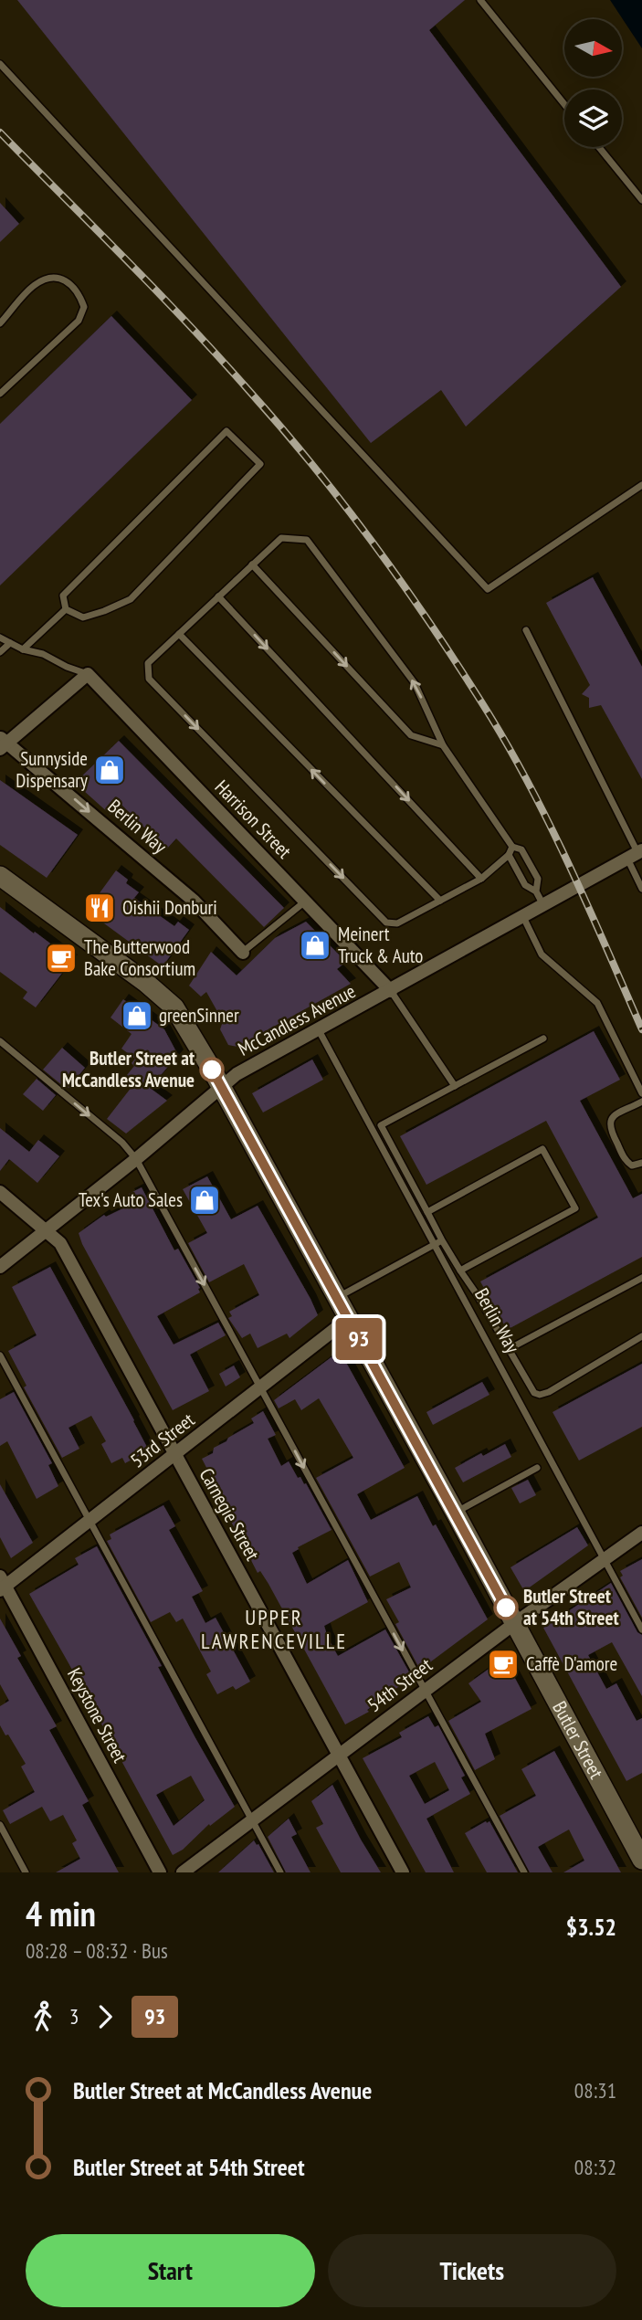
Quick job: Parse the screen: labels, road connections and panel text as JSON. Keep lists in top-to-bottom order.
{
  "streets": {
    "main road": ["Butler Street"],
    "street": [
      "Harrison Street",
      "Berlin Way",
      "McCandless Avenue",
      "53rd Street",
      "Carnegie Street",
      "54th Street",
      "Keystone Street"
    ]
  },
  "crossings": [
    ["Harrison Street", "McCandless Avenue"],
    ["Berlin Way", "McCandless Avenue"],
    ["Berlin Way", "54th Street"],
    ["McCandless Avenue", "Carnegie Street"],
    ["McCandless Avenue", "Butler Street"],
    ["53rd Street", "Carnegie Street"],
    ["53rd Street", "Keystone Street"],
    ["53rd Street", "Butler Street"],
    ["Carnegie Street", "54th Street"],
    ["54th Street", "Butler Street"]
  ],
  "districts": ["UPPER LAWRENCEVILLE"],
  "places": {
    "shop": [
      "Sunnyside Dispensary",
      "Meinert Truck & Auto",
      "greenSinner",
      "Tex's Auto Sales"
    ],
    "restaurant": ["Oishii Donburi"],
    "cafe": ["The Butterwood Bake Consortium", "Caffè D'amore"],
    "other": ["Butler Street at McCandless Avenue", "Butler Street at 54th Street"]
  },
  "lines": ["bus line 93"],
  "north": "right",
  "page": {
    "on_map": "93",
    "heading": ["4 min", "08:28 – 08:32 · Bus", "$3.52"],
    "legs": ["3", "93"],
    "list": [
      {
        "name": "Butler Street at McCandless Avenue",
        "value": "08:31"
      },
      {
        "name": "Butler Street at 54th Street",
        "value": "08:32"
      }
    ],
    "buttons": ["Start", "Tickets"]
  }
}
